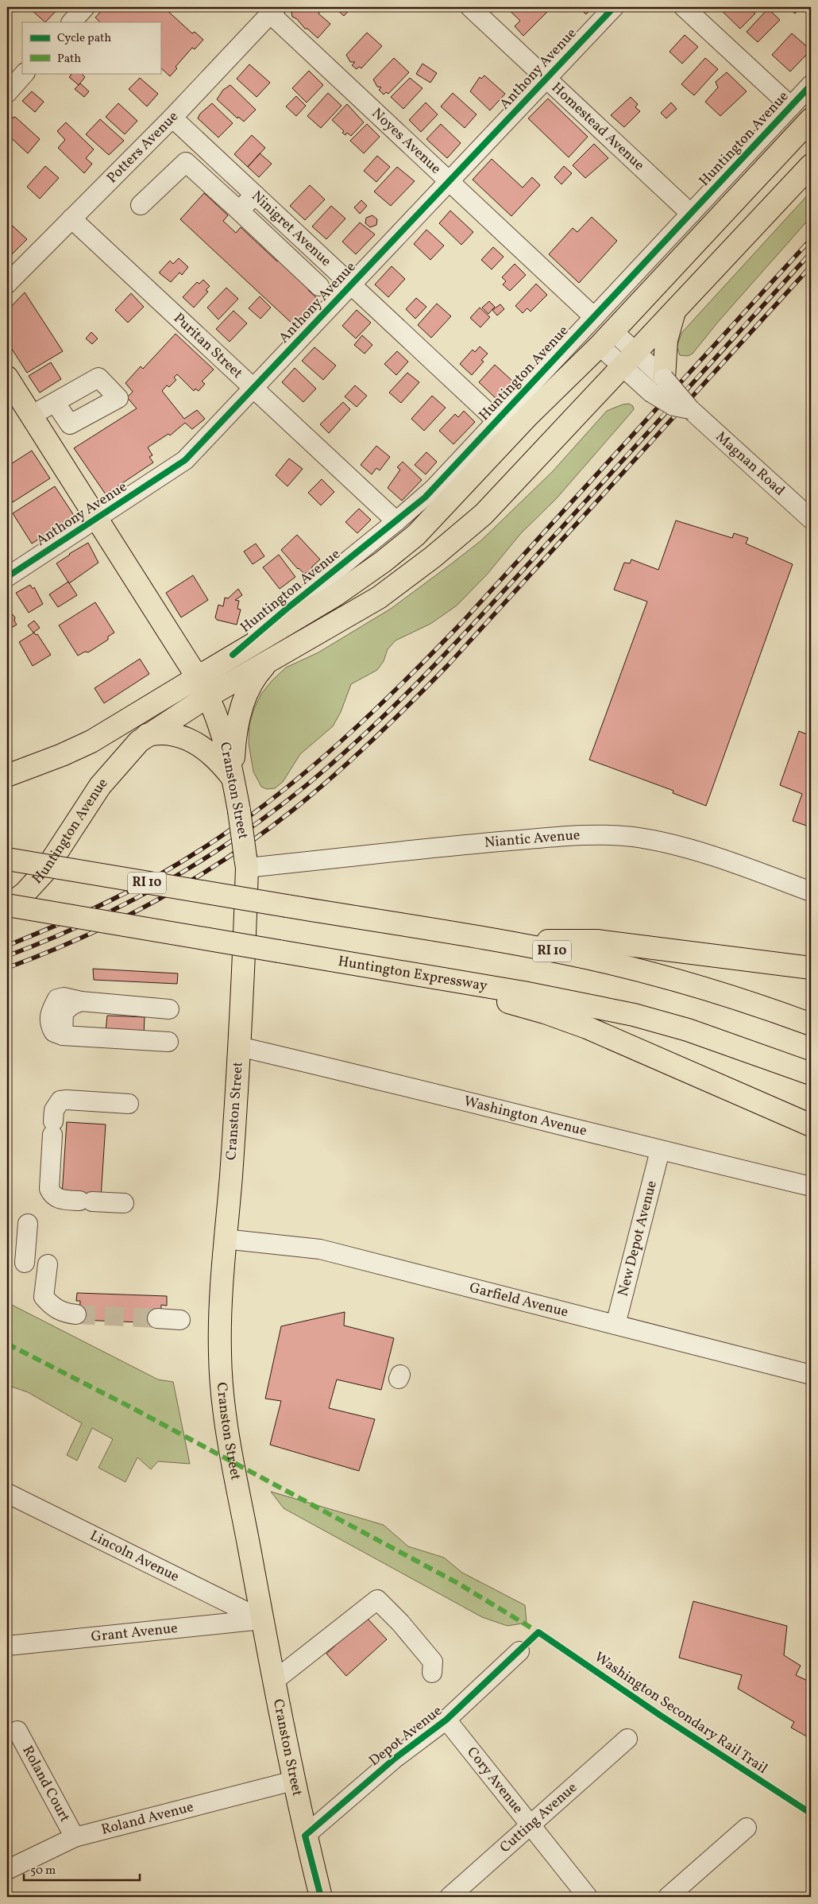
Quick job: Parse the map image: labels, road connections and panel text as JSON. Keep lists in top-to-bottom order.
{
  "streets": {
    "main road": [
      "Huntington Avenue",
      "Cranston Street",
      "RI 10",
      "Huntington Expressway"
    ],
    "street": [
      "Anthony Avenue",
      "Homestead Avenue",
      "Noyes Avenue",
      "Potters Avenue",
      "Ninigret Avenue",
      "Puritan Street",
      "Magnan Road",
      "Niantic Avenue",
      "Washington Avenue",
      "New Depot Avenue",
      "Garfield Avenue",
      "Lincoln Avenue",
      "Grant Avenue",
      "Depot Avenue",
      "Cory Avenue",
      "Roland Court",
      "Roland Avenue",
      "Cutting Avenue"
    ],
    "cycle path": ["Washington Secondary Rail Trail"]
  },
  "crossings": [
    ["Anthony Avenue", "Homestead Avenue"],
    ["Anthony Avenue", "Noyes Avenue"],
    ["Anthony Avenue", "Ninigret Avenue"],
    ["Anthony Avenue", "Puritan Street"],
    ["Anthony Avenue", "Cranston Street"],
    ["Homestead Avenue", "Huntington Avenue"],
    ["Huntington Avenue", "Noyes Avenue"],
    ["Huntington Avenue", "Ninigret Avenue"],
    ["Huntington Avenue", "Puritan Street"],
    ["Huntington Avenue", "Magnan Road"],
    ["Huntington Avenue", "Cranston Street"],
    ["Huntington Avenue", "Huntington Expressway"],
    ["Noyes Avenue", "Potters Avenue"],
    ["Potters Avenue", "Ninigret Avenue"],
    ["Potters Avenue", "Puritan Street"],
    ["Cranston Street", "Niantic Avenue"],
    ["Cranston Street", "Washington Avenue"],
    ["Cranston Street", "Garfield Avenue"],
    ["Cranston Street", "Lincoln Avenue"],
    ["Cranston Street", "Grant Avenue"],
    ["Cranston Street", "Depot Avenue"],
    ["Cranston Street", "Roland Avenue"],
    ["Washington Avenue", "New Depot Avenue"],
    ["New Depot Avenue", "Garfield Avenue"],
    ["Lincoln Avenue", "Grant Avenue"],
    ["Depot Avenue", "Cory Avenue"],
    ["Cory Avenue", "Cutting Avenue"],
    ["Roland Court", "Roland Avenue"]
  ],
  "legend": ["Cycle path", "Path"],
  "scale_bar": "50 m"
}
